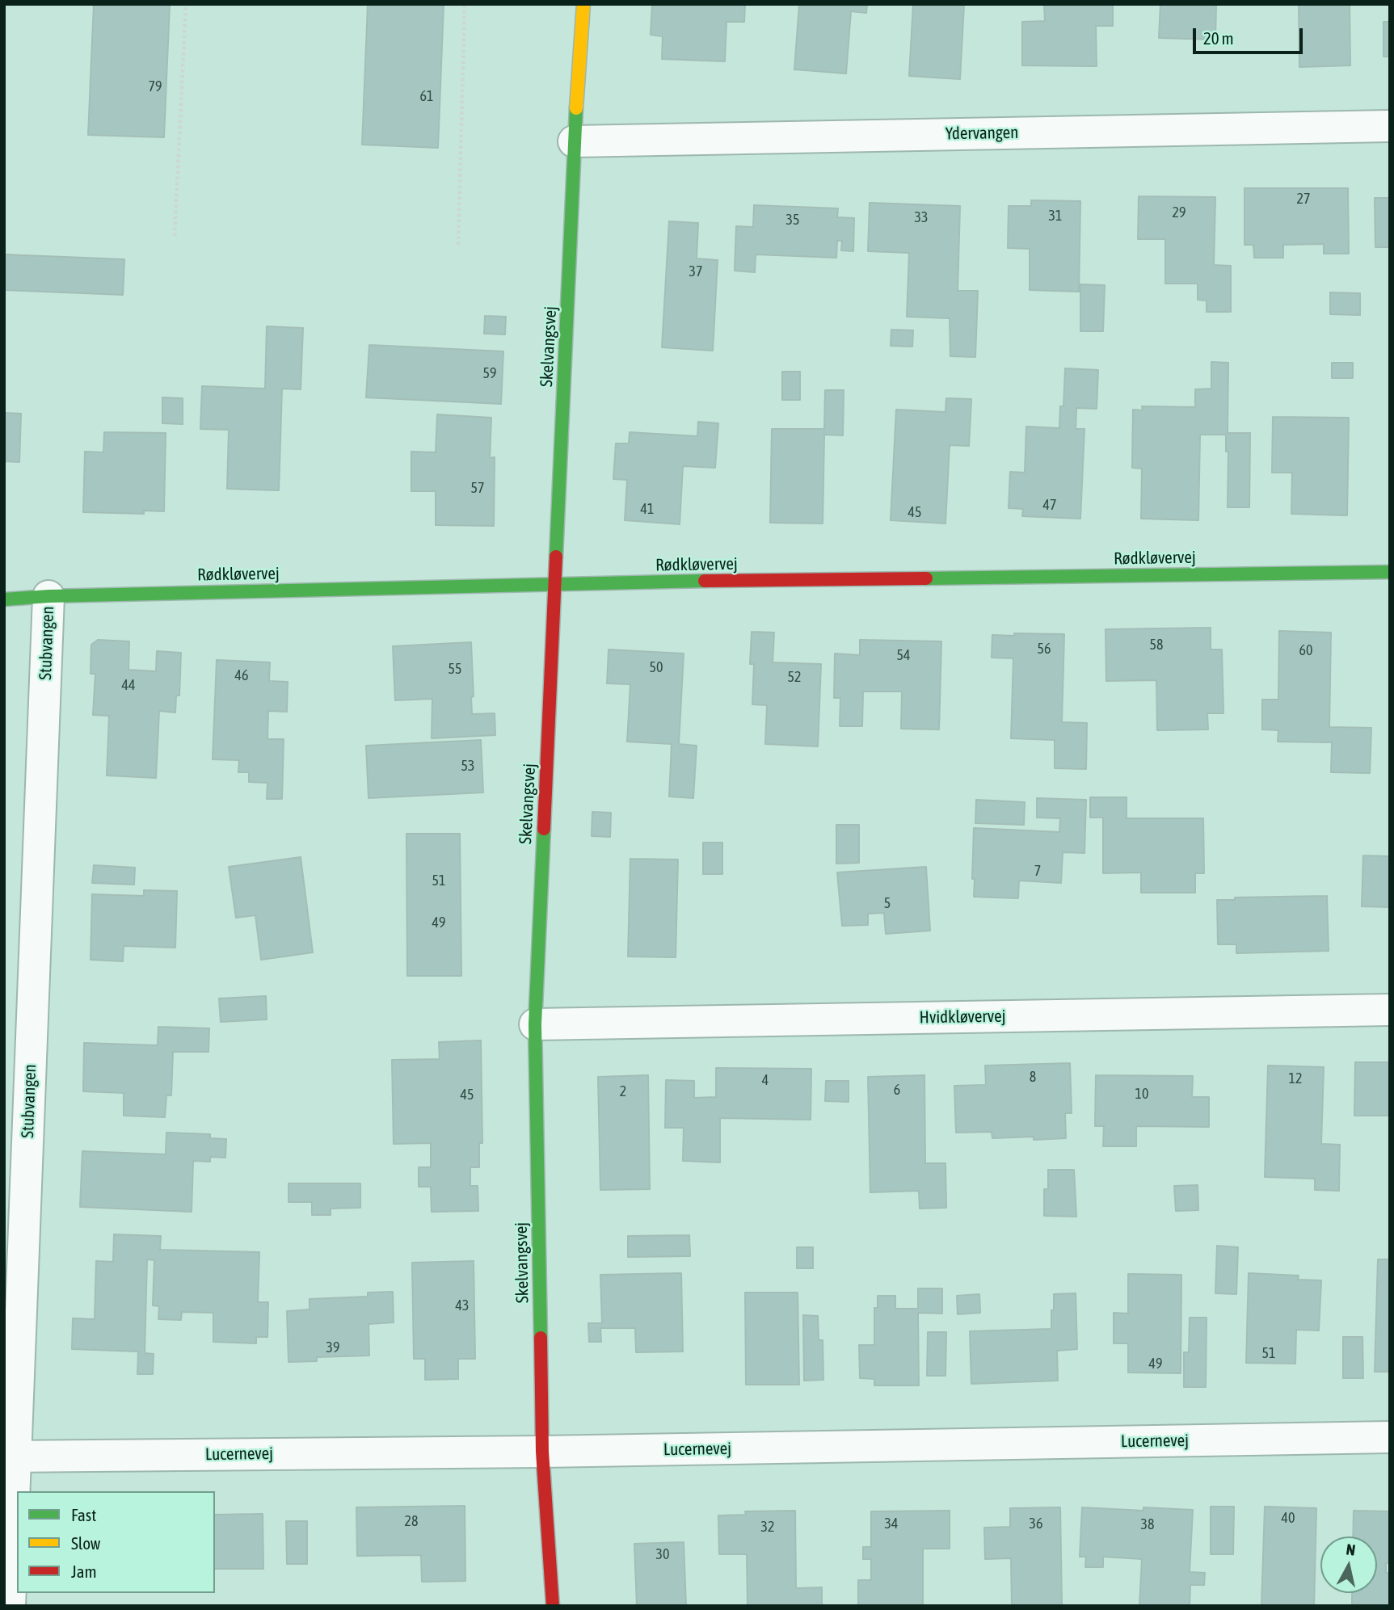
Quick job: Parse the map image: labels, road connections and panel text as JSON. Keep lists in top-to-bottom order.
{
  "streets": {
    "street": [
      "Ydervangen",
      "Skelvangsvej",
      "Rødkløvervej",
      "Stubvangen",
      "Hvidkløvervej",
      "Lucernevej"
    ]
  },
  "crossings": [
    ["Ydervangen", "Skelvangsvej"],
    ["Skelvangsvej", "Rødkløvervej"],
    ["Skelvangsvej", "Hvidkløvervej"],
    ["Skelvangsvej", "Lucernevej"],
    ["Rødkløvervej", "Stubvangen"],
    ["Stubvangen", "Lucernevej"]
  ],
  "house_numbers": [
    "79",
    "61",
    "27",
    "29",
    "31",
    "33",
    "35",
    "37",
    "59",
    "57",
    "47",
    "41",
    "45",
    "58",
    "56",
    "60",
    "54",
    "50",
    "55",
    "46",
    "52",
    "44",
    "53",
    "7",
    "51",
    "5",
    "49",
    "8",
    "12",
    "4",
    "6",
    "2",
    "10",
    "45",
    "43",
    "39",
    "51",
    "49",
    "40",
    "28",
    "34",
    "36",
    "38",
    "32",
    "30"
  ],
  "legend": ["Fast", "Slow", "Jam"],
  "scale_bar": "20 m",
  "north": "top"
}
